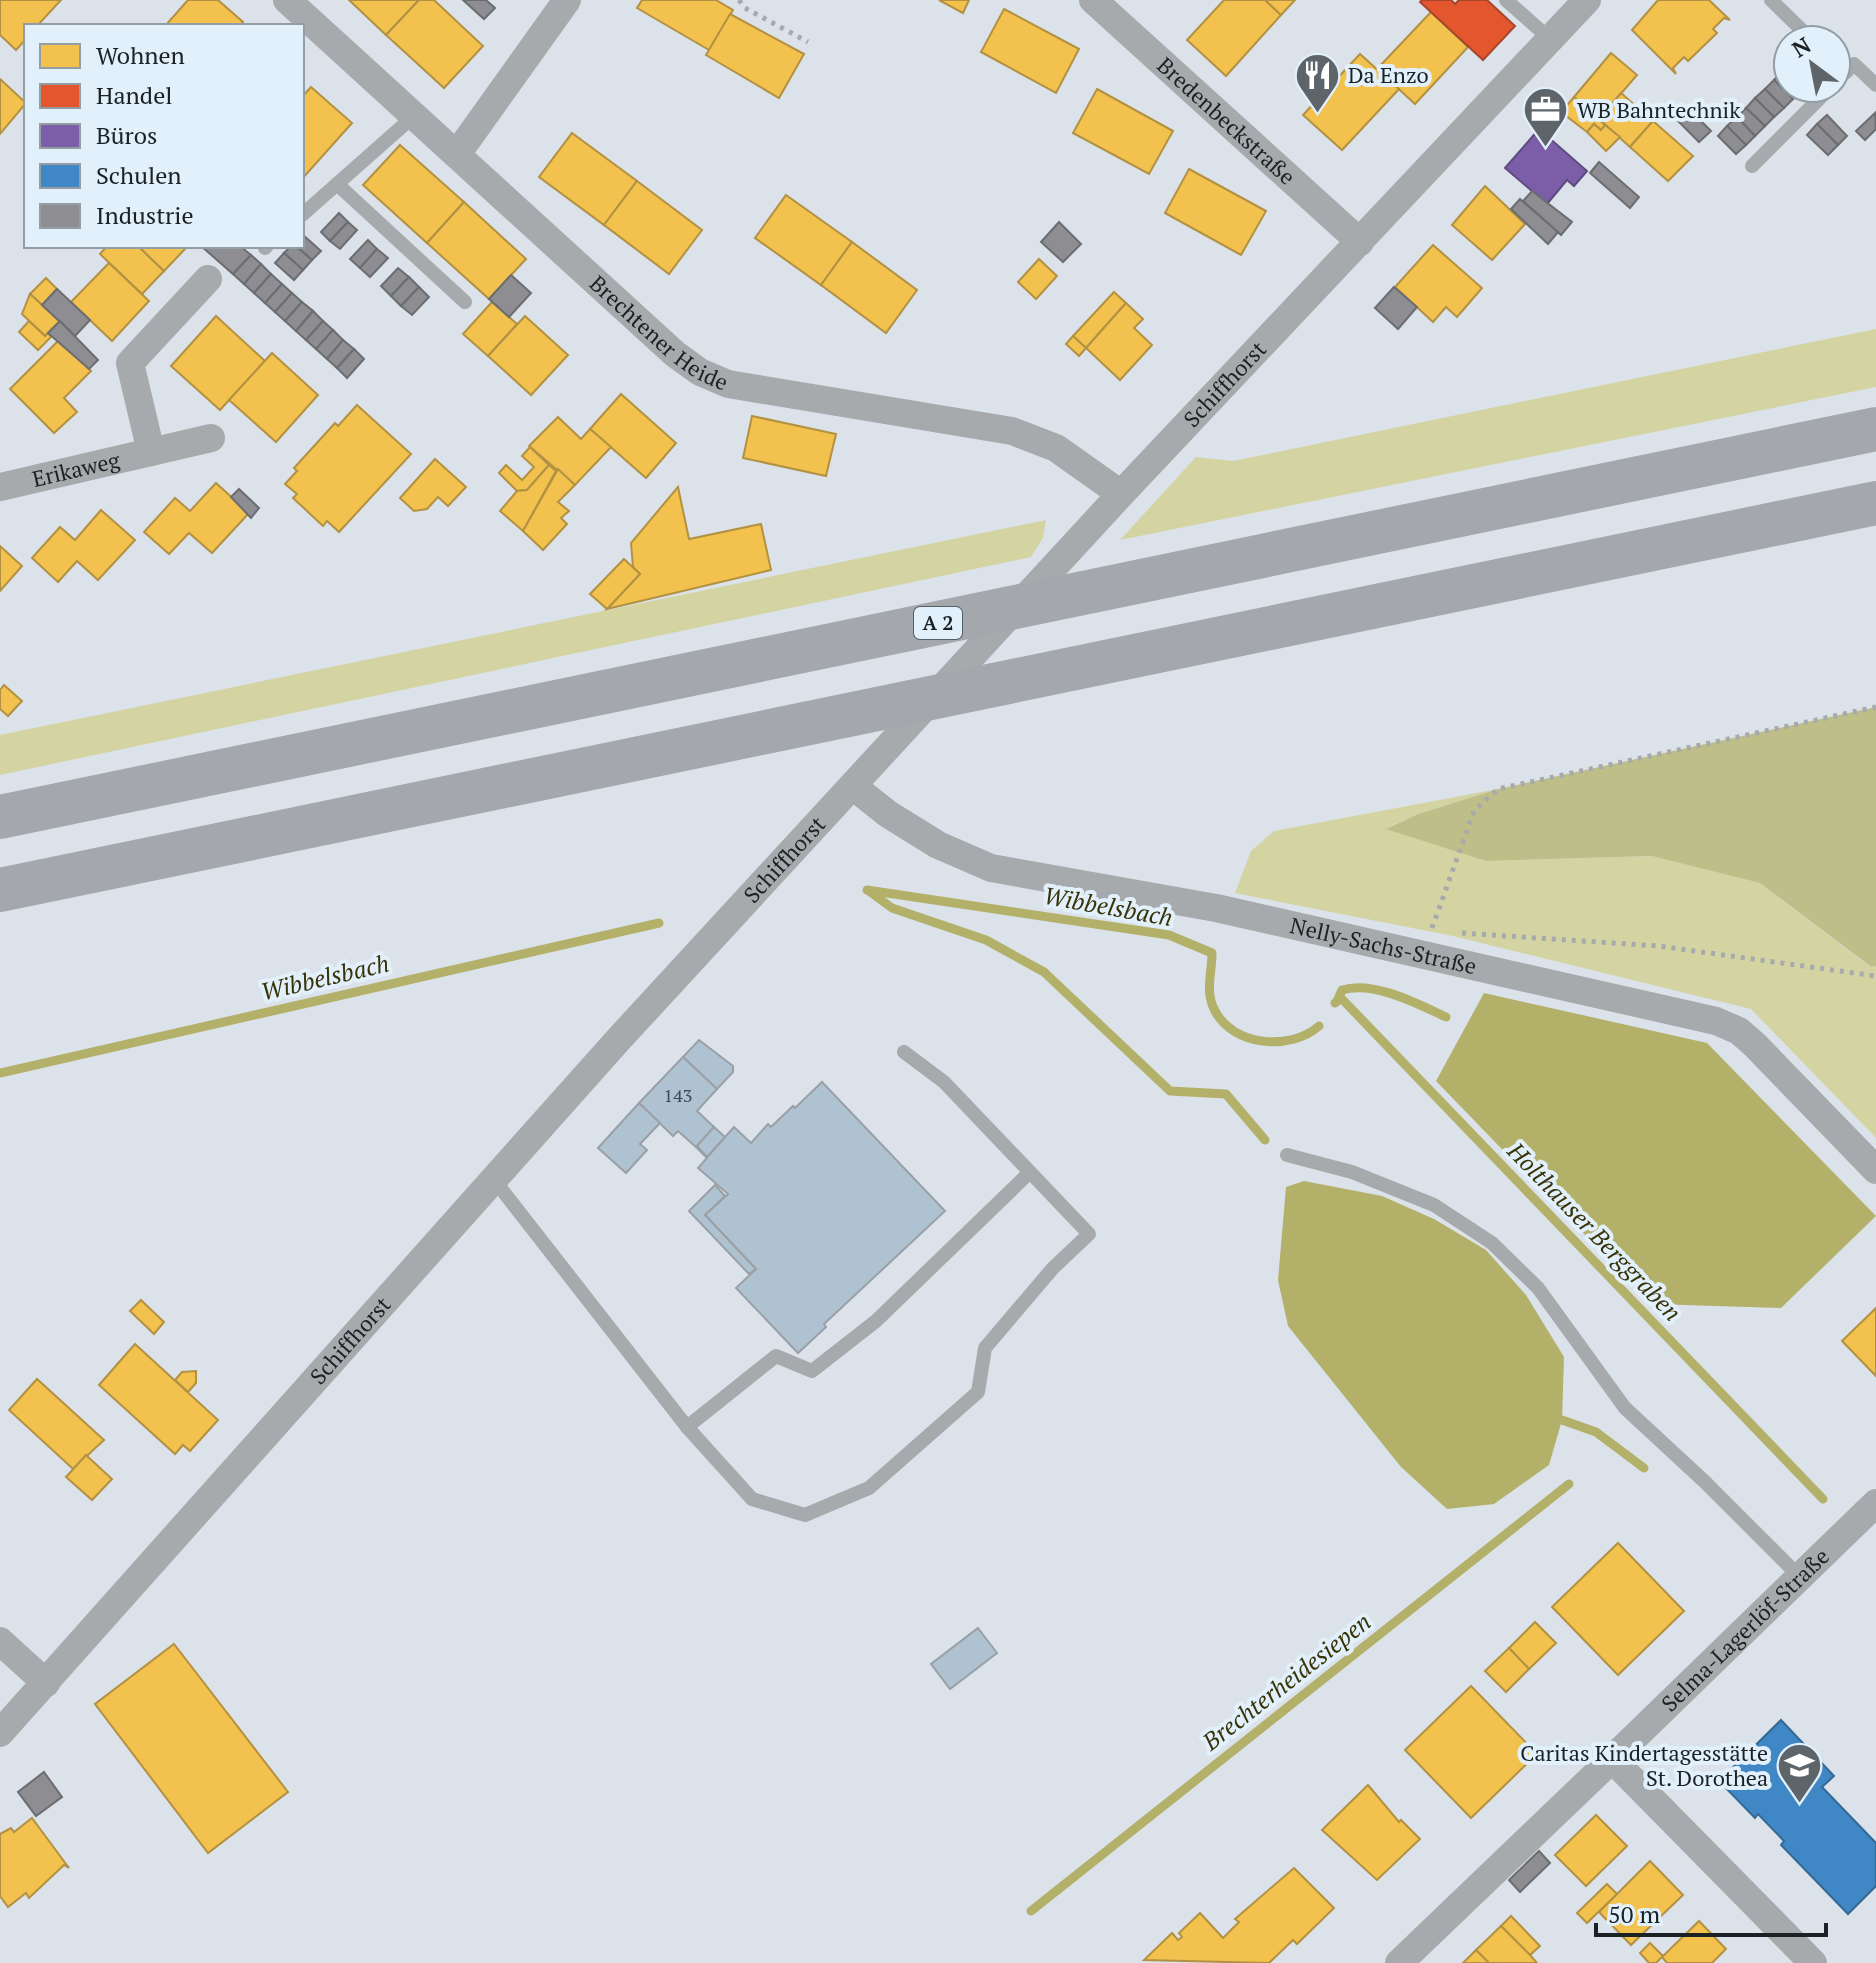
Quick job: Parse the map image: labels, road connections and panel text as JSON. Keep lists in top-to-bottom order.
{
  "streets": {
    "highway": ["A 2"],
    "street": [
      "Bredenbeckstraße",
      "Brechtener Heide",
      "Schiffhorst",
      "Erikaweg",
      "Nelly-Sachs-Straße",
      "Selma-Lagerlöf-Straße"
    ]
  },
  "crossings": [
    ["Bredenbeckstraße", "Schiffhorst"],
    ["Brechtener Heide", "Schiffhorst"],
    ["Schiffhorst", "Nelly-Sachs-Straße"]
  ],
  "water": ["Wibbelsbach", "Holthauser Berggraben", "Brechterheidesiepen"],
  "places": {
    "restaurant": ["Da Enzo"],
    "office": ["WB Bahntechnik"],
    "school or university": ["Caritas Kindertagesstätte St. Dorothea"]
  },
  "house_numbers": ["143"],
  "legend": [
    "Wohnen",
    "Handel",
    "Büros",
    "Schulen",
    "Industrie"
  ],
  "scale_bar": "50 m",
  "north": "top left"
}
